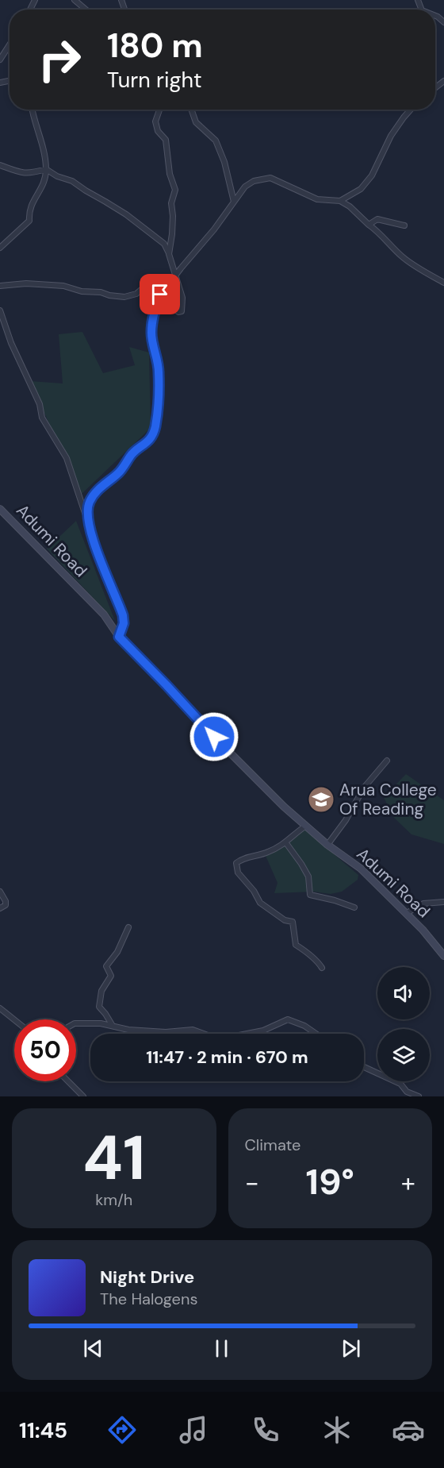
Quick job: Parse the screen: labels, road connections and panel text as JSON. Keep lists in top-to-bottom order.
{
  "streets": {
    "main road": ["Adumi Road"]
  },
  "places": {
    "school or university": ["Arua College Of Reading"]
  },
  "page": {
    "turn": ["180 m", "Turn right"],
    "limit": "50",
    "trip": "11:47 · 2 min · 670 m",
    "tile": [
      ["41", "km/h"],
      "Climate"
    ],
    "heat": ["−", "19°", "+"],
    "song": ["Night Drive", "The Halogens"],
    "tabs": "11:45"
  }
}
